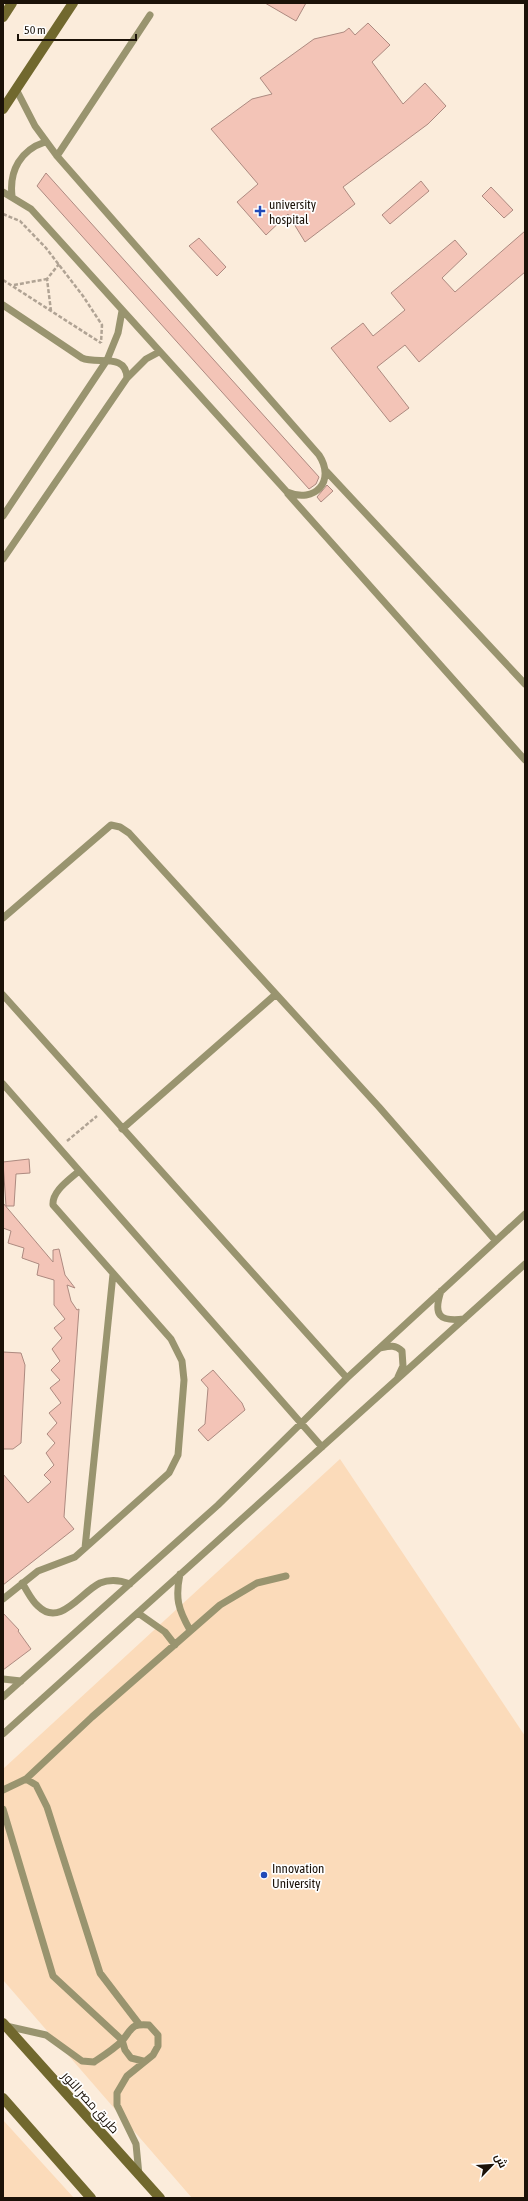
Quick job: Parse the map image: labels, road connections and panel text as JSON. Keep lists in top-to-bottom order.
{
  "streets": {
    "street": ["طريق مصر النور"]
  },
  "places": {
    "health": ["university hospital"],
    "other": ["Innovation University"]
  },
  "scale_bar": "50 m",
  "north": "top right"
}
